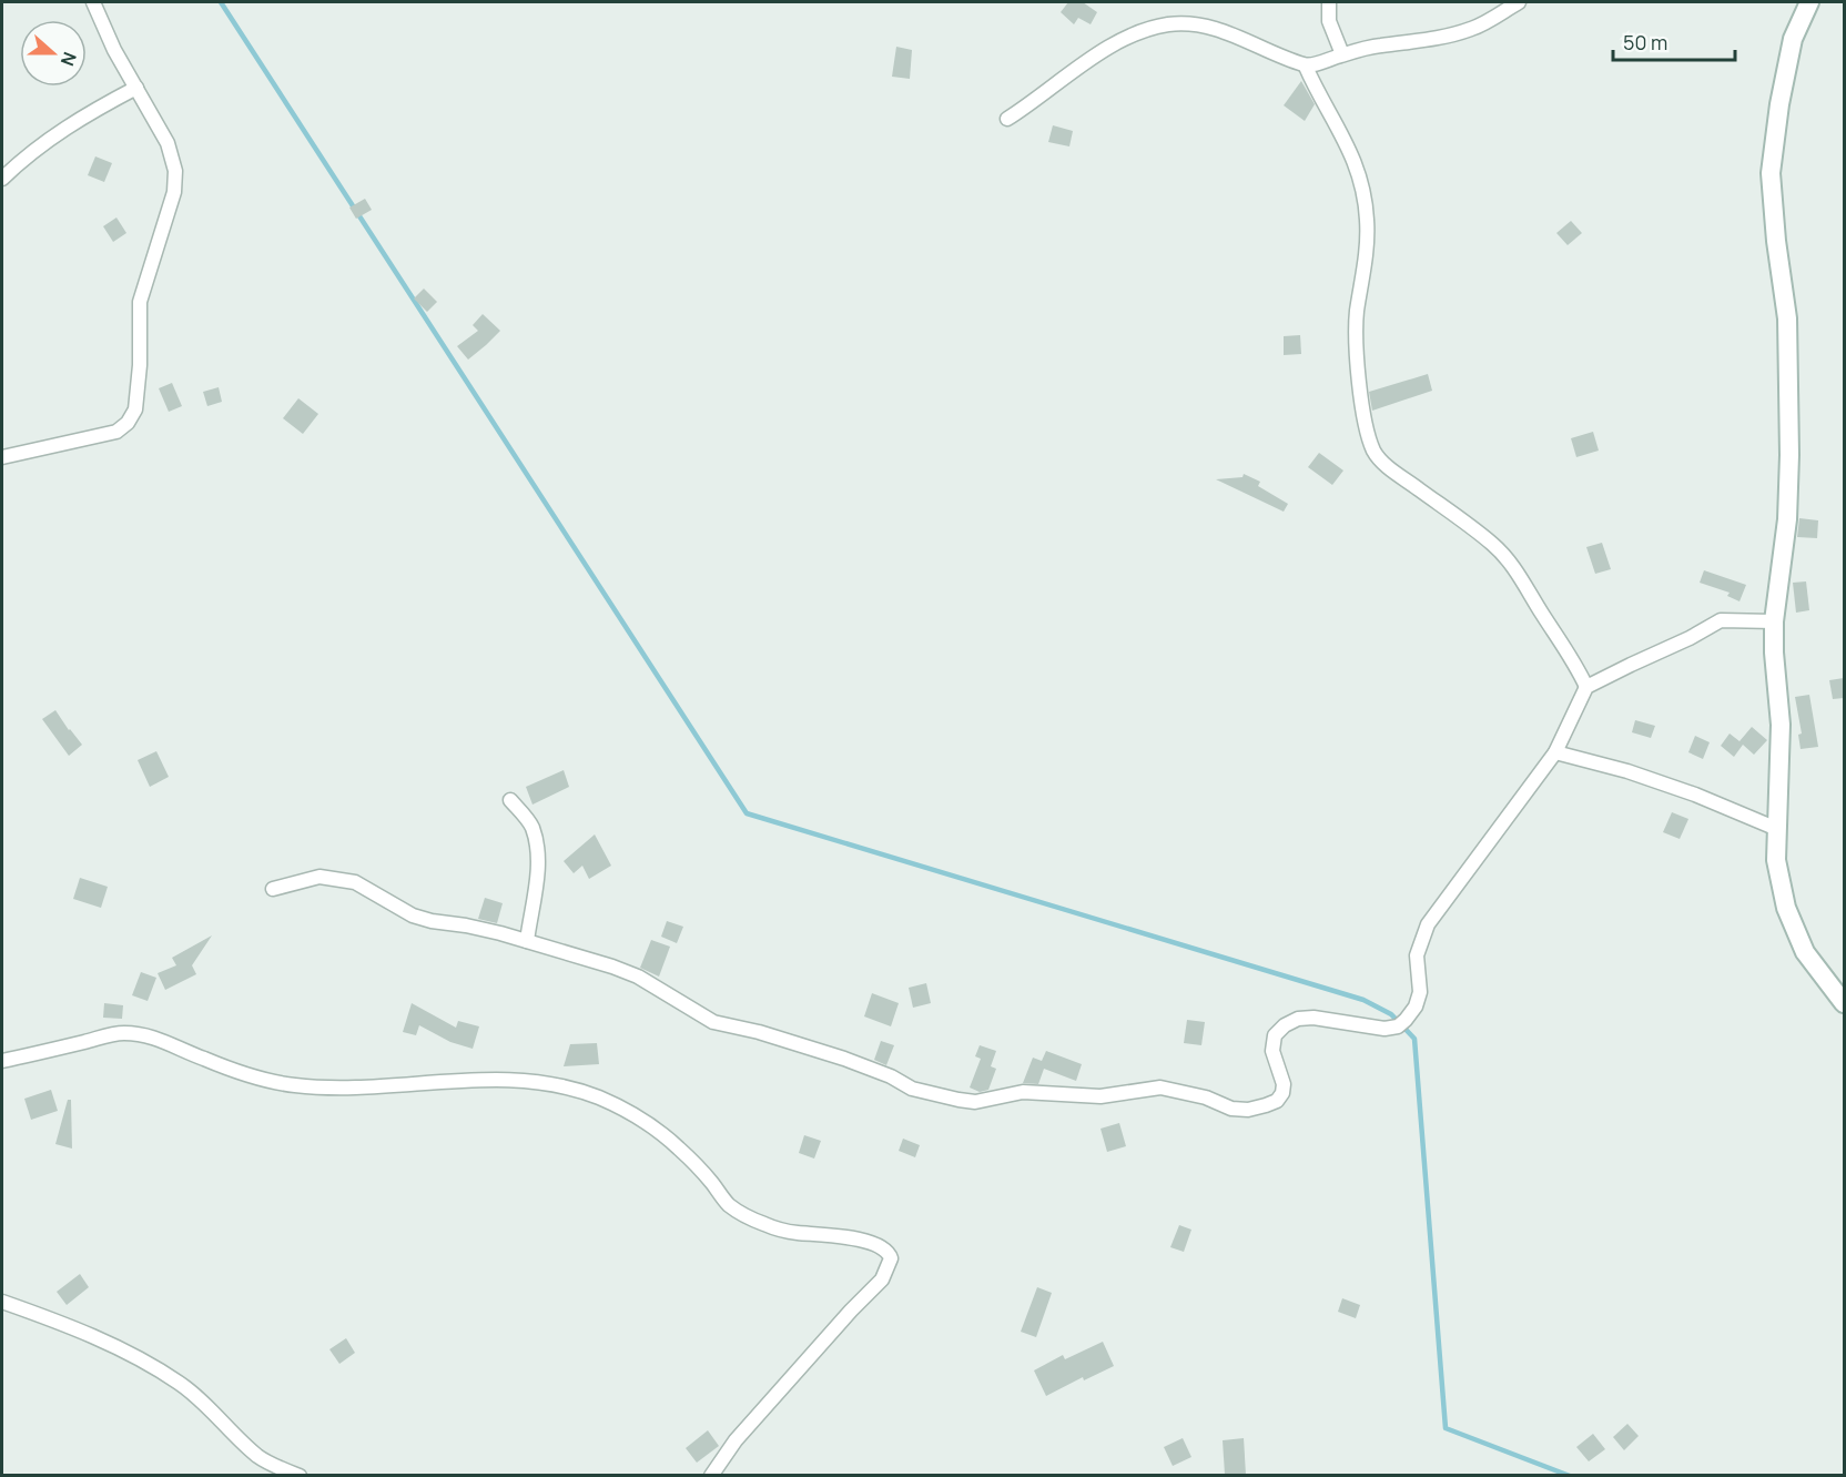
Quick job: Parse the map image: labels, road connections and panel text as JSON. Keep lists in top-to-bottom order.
{
  "scale_bar": "50 m",
  "north": "right"
}
